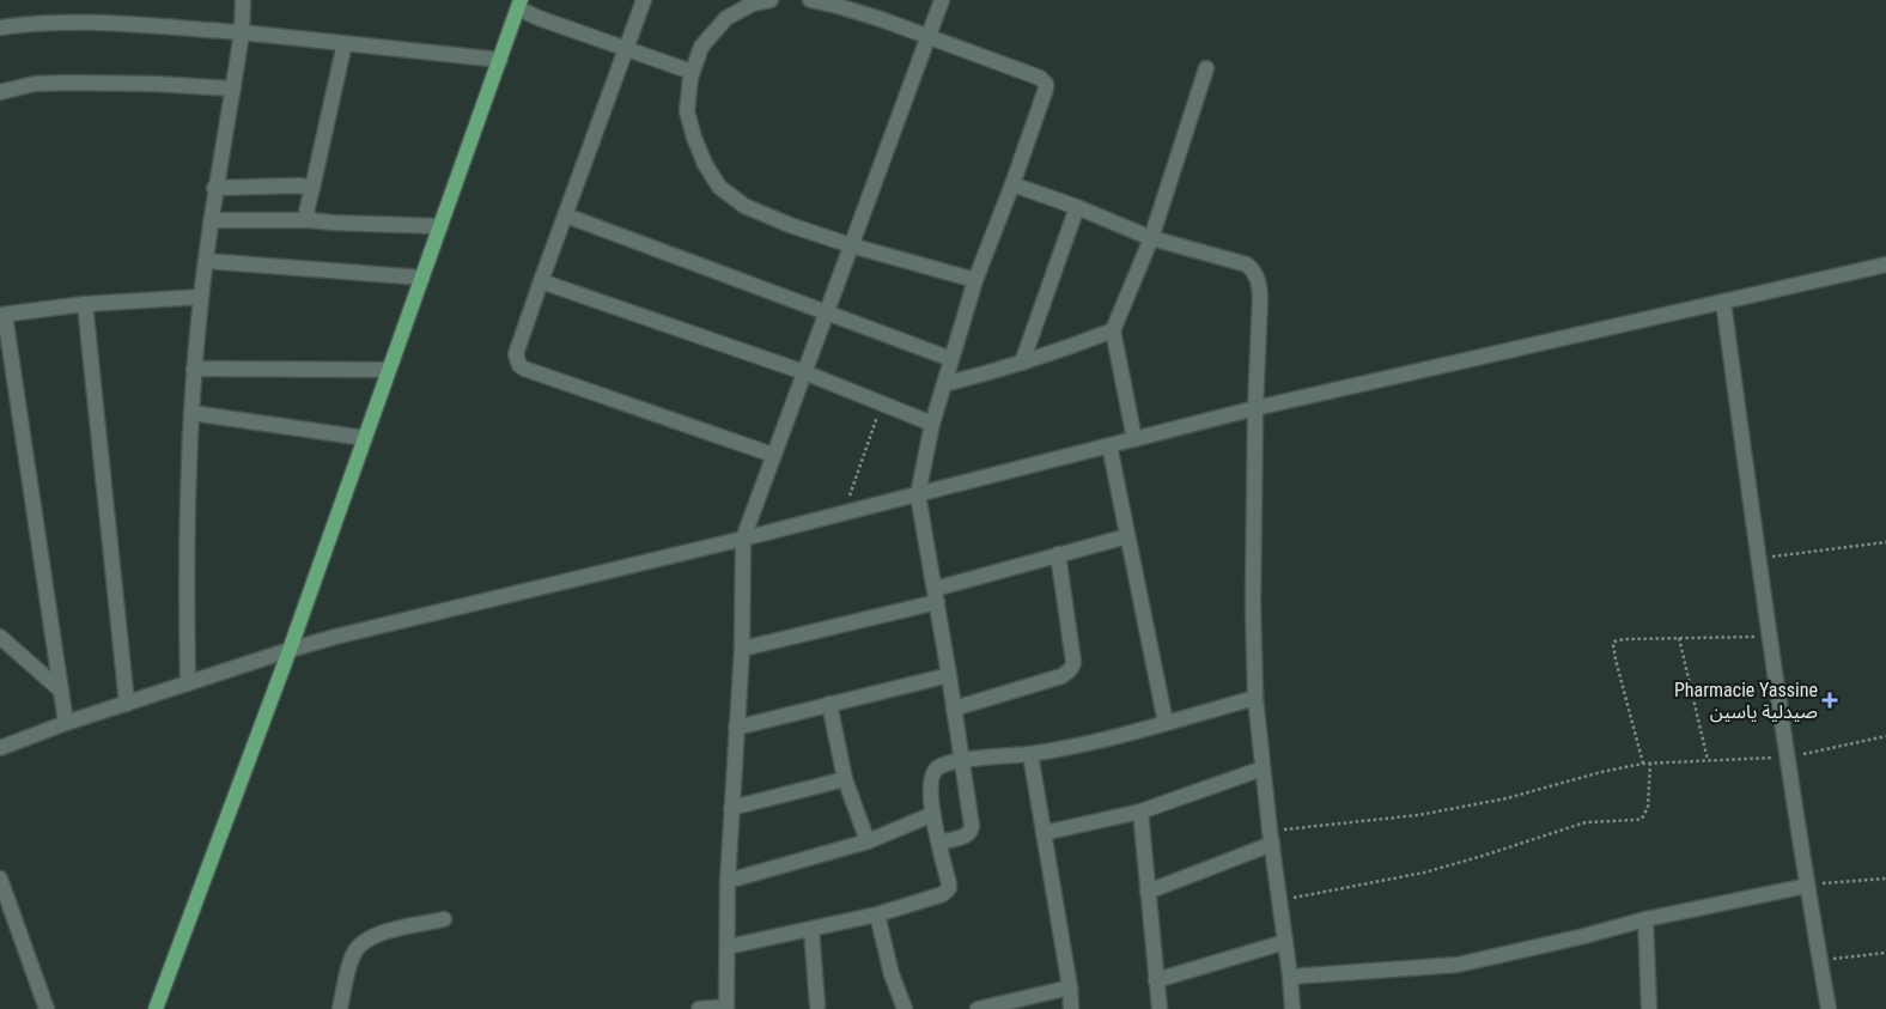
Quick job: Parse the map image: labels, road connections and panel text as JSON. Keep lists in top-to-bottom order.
{
  "places": {
    "health": ["Pharmacie Yassine صيدلية ياسين"]
  }
}
